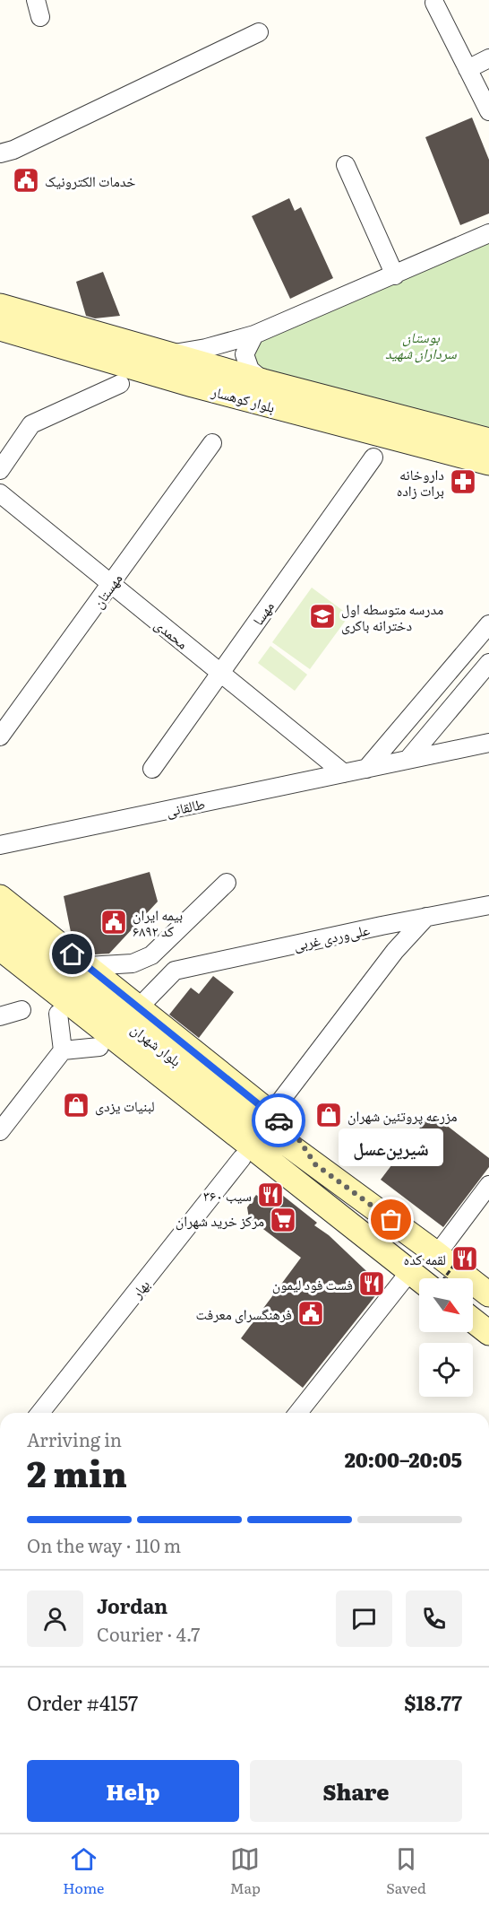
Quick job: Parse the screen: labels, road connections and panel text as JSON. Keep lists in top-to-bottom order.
{
  "streets": {
    "main road": ["بلوار کوهسار", "بلوار شهران"],
    "street": [
      "مهستان",
      "مهسا",
      "محمدی",
      "طالقانی",
      "علی‌وردی غربی",
      "بهار"
    ]
  },
  "crossings": [
    ["مهستان", "محمدی"],
    ["مهسا", "محمدی"],
    ["محمدی", "طالقانی"],
    ["بلوار شهران", "بهار"]
  ],
  "parks": ["بوستان سرداران شهید"],
  "places": {
    "public building": ["خدمات الکترونیک", "بیمه ایران کد ۶۸۹۲", "فرهنگسرای معرفت"],
    "pharmacy": ["داروخانه برات زاده"],
    "school or university": ["مدرسه متوسطه اول دخترانه باکری"],
    "shop": ["لبنیات یزدی", "مزرعه پروتئین شهران"],
    "restaurant": ["سیب ۳۶۰", "لقمه کده", "فست فود لیمون"],
    "supermarket": ["مرکز خرید شهران"],
    "other": ["شیرین‌عسل"]
  },
  "north": "bottom right",
  "page": {
    "bubble": "شیرین‌عسل",
    "heading": ["2 min", "Arriving in", "20:00–20:05"],
    "panel": [
      "Jordan",
      "Courier · 4.7",
      "Order #4157",
      "$18.77"
    ],
    "bar": "On the way · 110 m",
    "buttons": ["Help", "Share"],
    "tabs": ["Home", "Map", "Saved"]
  }
}
